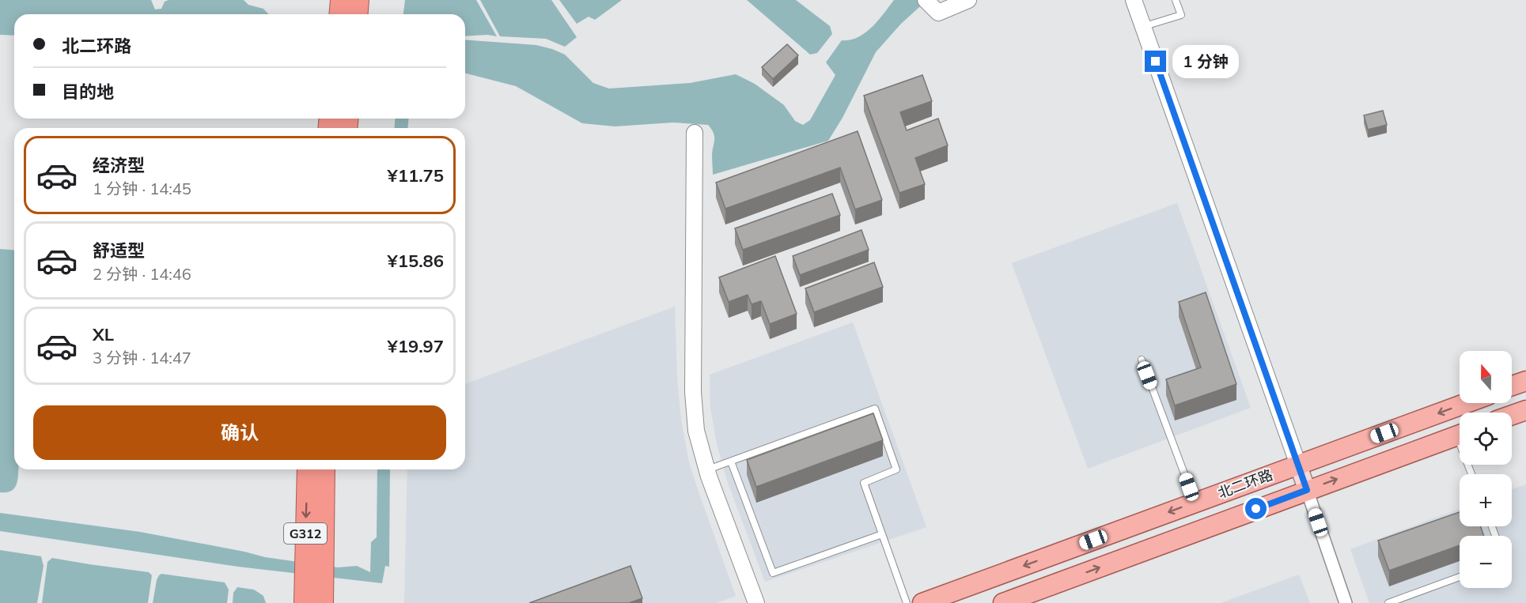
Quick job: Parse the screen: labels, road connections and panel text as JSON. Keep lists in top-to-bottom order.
{
  "streets": {
    "highway": ["G312"],
    "main road": ["北二环路"]
  },
  "north": "top",
  "page": {
    "banner": ["北二环路", "目的地"],
    "bubble": "1 分钟",
    "list": [
      {
        "name": "经济型",
        "note": "1 分钟 · 14:45",
        "value": "¥11.75"
      },
      {
        "name": "舒适型",
        "note": "2 分钟 · 14:46",
        "value": "¥15.86"
      },
      {
        "name": "XL",
        "note": "3 分钟 · 14:47",
        "value": "¥19.97"
      }
    ],
    "map_buttons": ["+", "−"],
    "buttons": "确认"
  }
}
